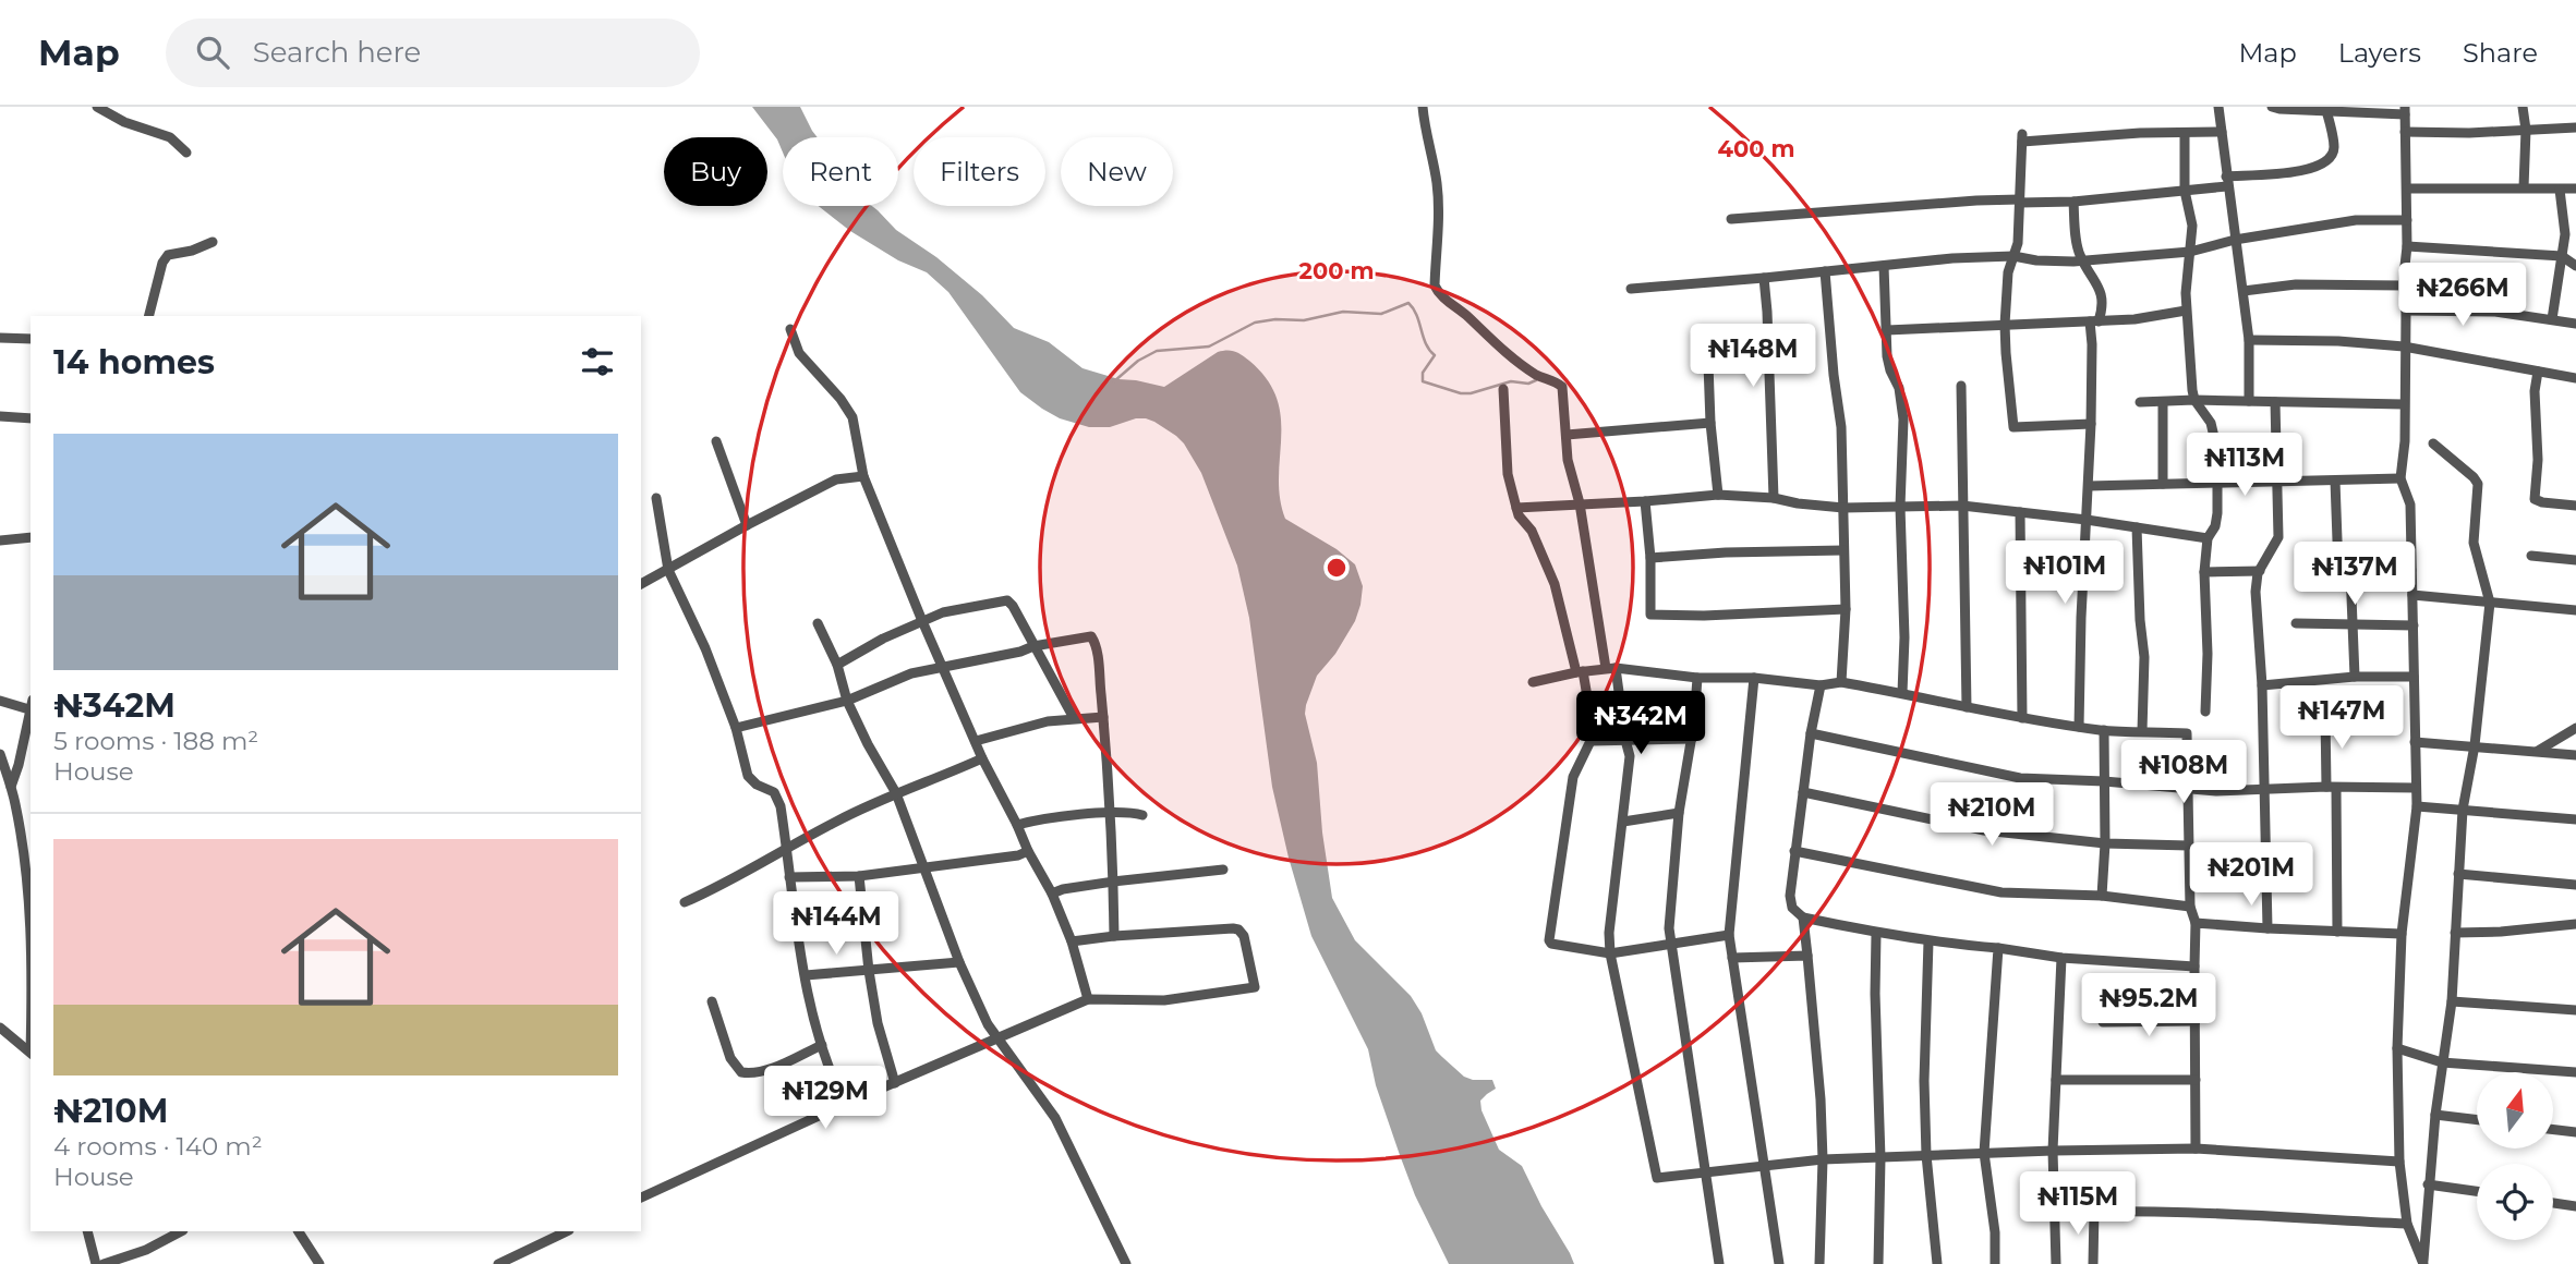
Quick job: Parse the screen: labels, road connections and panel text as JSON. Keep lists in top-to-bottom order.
{
  "north": "top",
  "page": {
    "header": "Map",
    "search": "Search here",
    "nav": ["Map", "Layers", "Share"],
    "chip": [
      "Buy",
      "Rent",
      "Filters",
      "New"
    ],
    "price": [
      "₦266M",
      "₦148M",
      "₦113M",
      "₦101M",
      "₦137M",
      "₦147M",
      "₦342M",
      "₦108M",
      "₦210M",
      "₦201M",
      "₦144M",
      "₦95.2M",
      "₦129M",
      "₦115M"
    ],
    "heading": "14 homes",
    "list": [
      {
        "name": "₦342M",
        "note": "5 rooms · 188 m² · House"
      },
      {
        "name": "₦210M",
        "note": "4 rooms · 140 m² · House"
      }
    ]
  },
  "rings": ["400 m", "200 m"]
}
